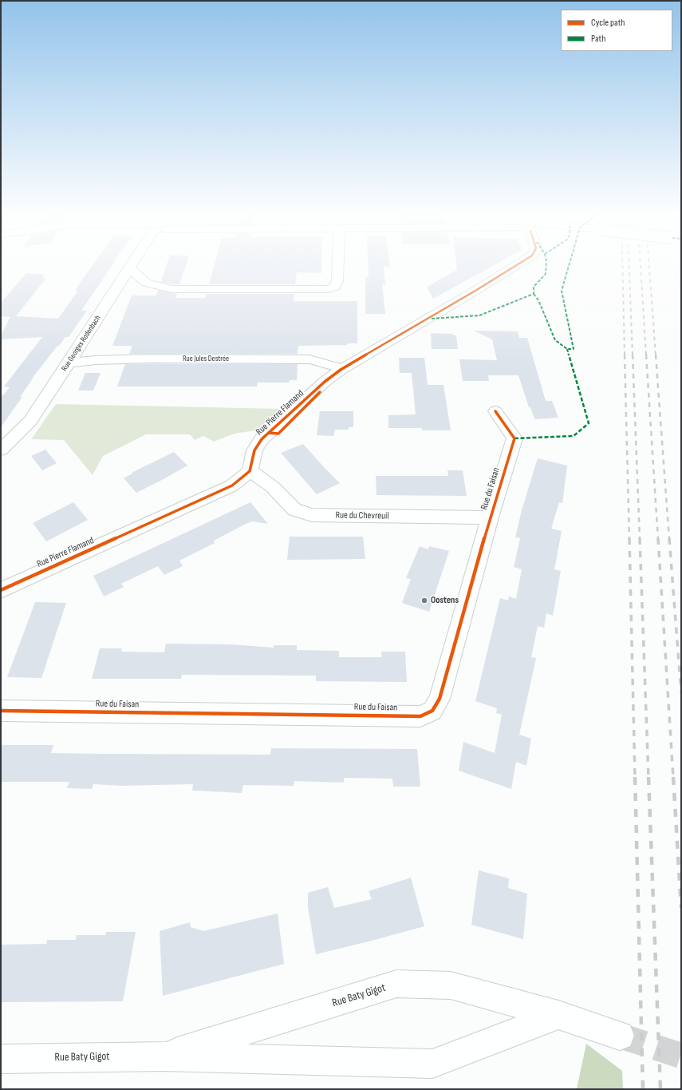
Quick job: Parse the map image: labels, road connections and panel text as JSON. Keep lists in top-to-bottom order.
{
  "streets": {
    "street": [
      "Rue Georges Rodenbach",
      "Rue Jules Destrée",
      "Rue Pierre Flamand",
      "Rue du Faisan",
      "Rue du Chevreuil",
      "Rue Baty Gigot"
    ]
  },
  "crossings": [
    ["Rue Georges Rodenbach", "Rue Jules Destrée"],
    ["Rue Jules Destrée", "Rue Pierre Flamand"],
    ["Rue Pierre Flamand", "Rue du Chevreuil"],
    ["Rue du Faisan", "Rue du Chevreuil"]
  ],
  "places": ["Oostens"],
  "legend": ["Cycle path", "Path"]
}
